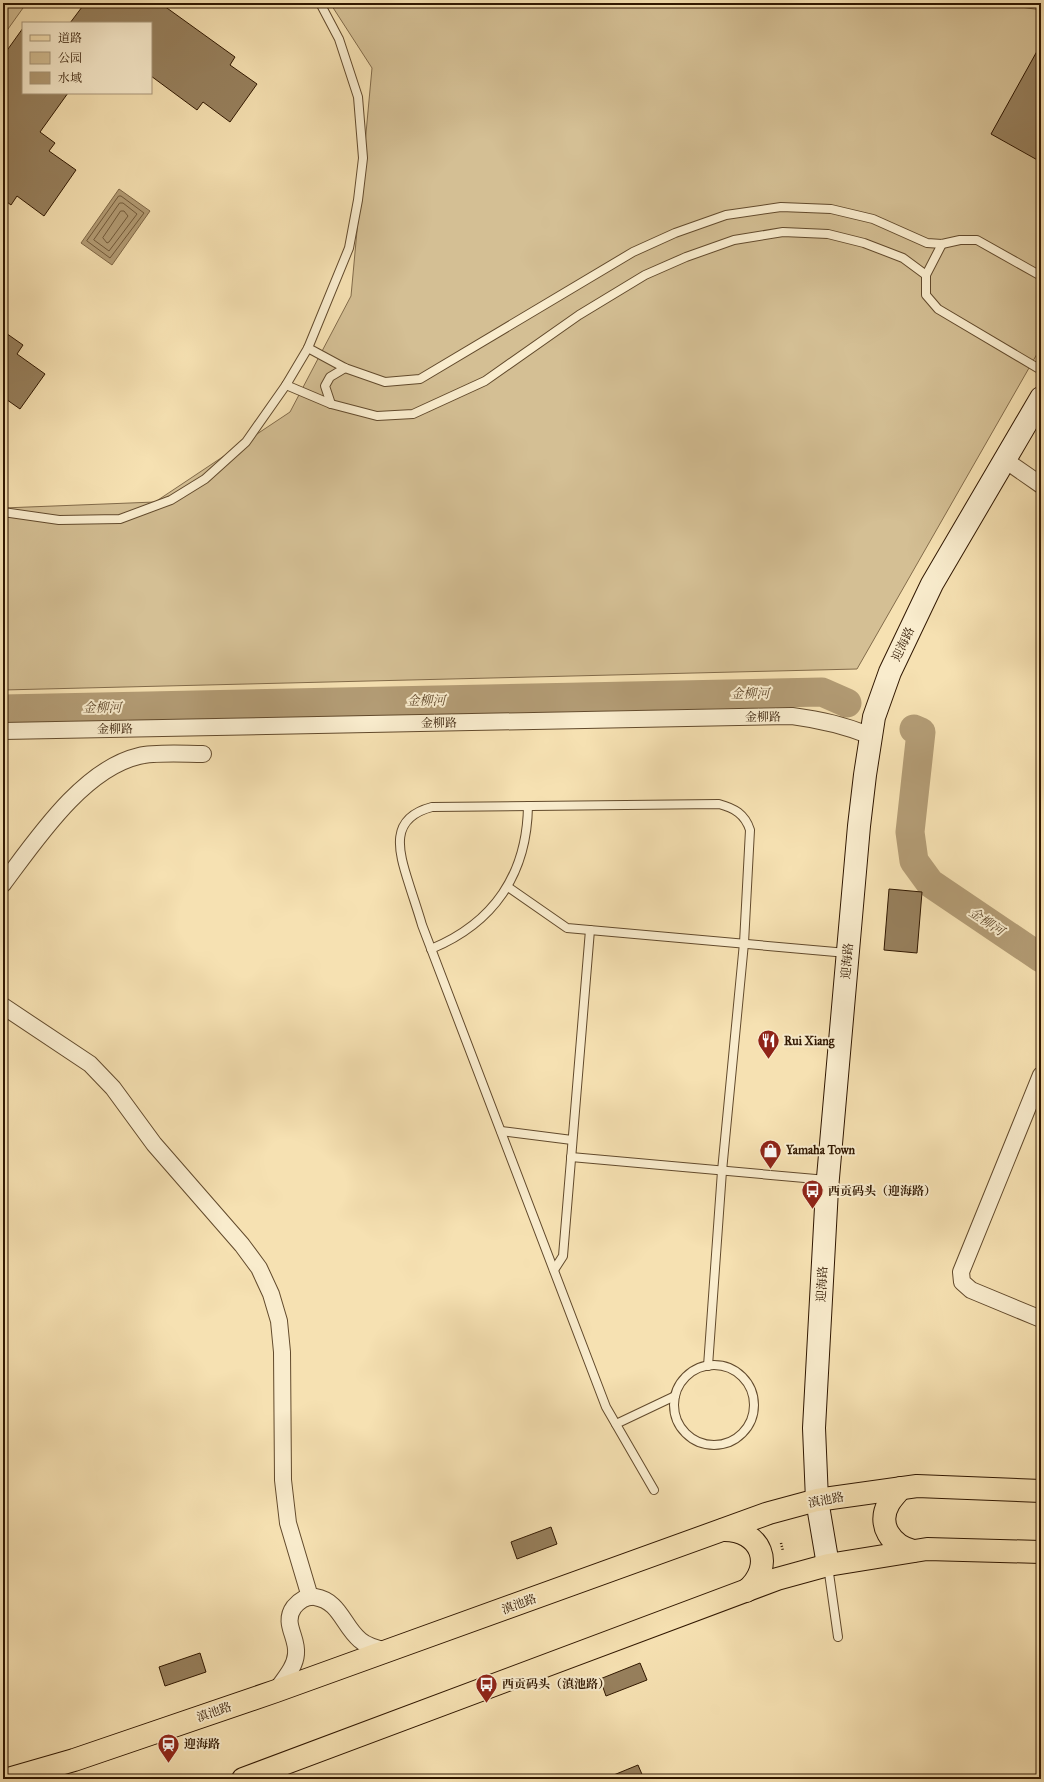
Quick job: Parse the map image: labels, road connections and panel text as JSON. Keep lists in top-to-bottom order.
{
  "streets": {
    "main road": ["滇池路"],
    "street": ["迎海路", "金柳路"]
  },
  "crossings": [
    ["迎海路", "金柳路"],
    ["迎海路", "滇池路"]
  ],
  "water": ["金柳河"],
  "places": {
    "restaurant": ["Rui Xiang"],
    "shop": ["Yamaha Town"],
    "bus stop": ["西贡码头（迎海路）", "西贡码头（滇池路）"],
    "station": ["迎海路"]
  },
  "legend": ["道路", "公园", "水域"]
}
